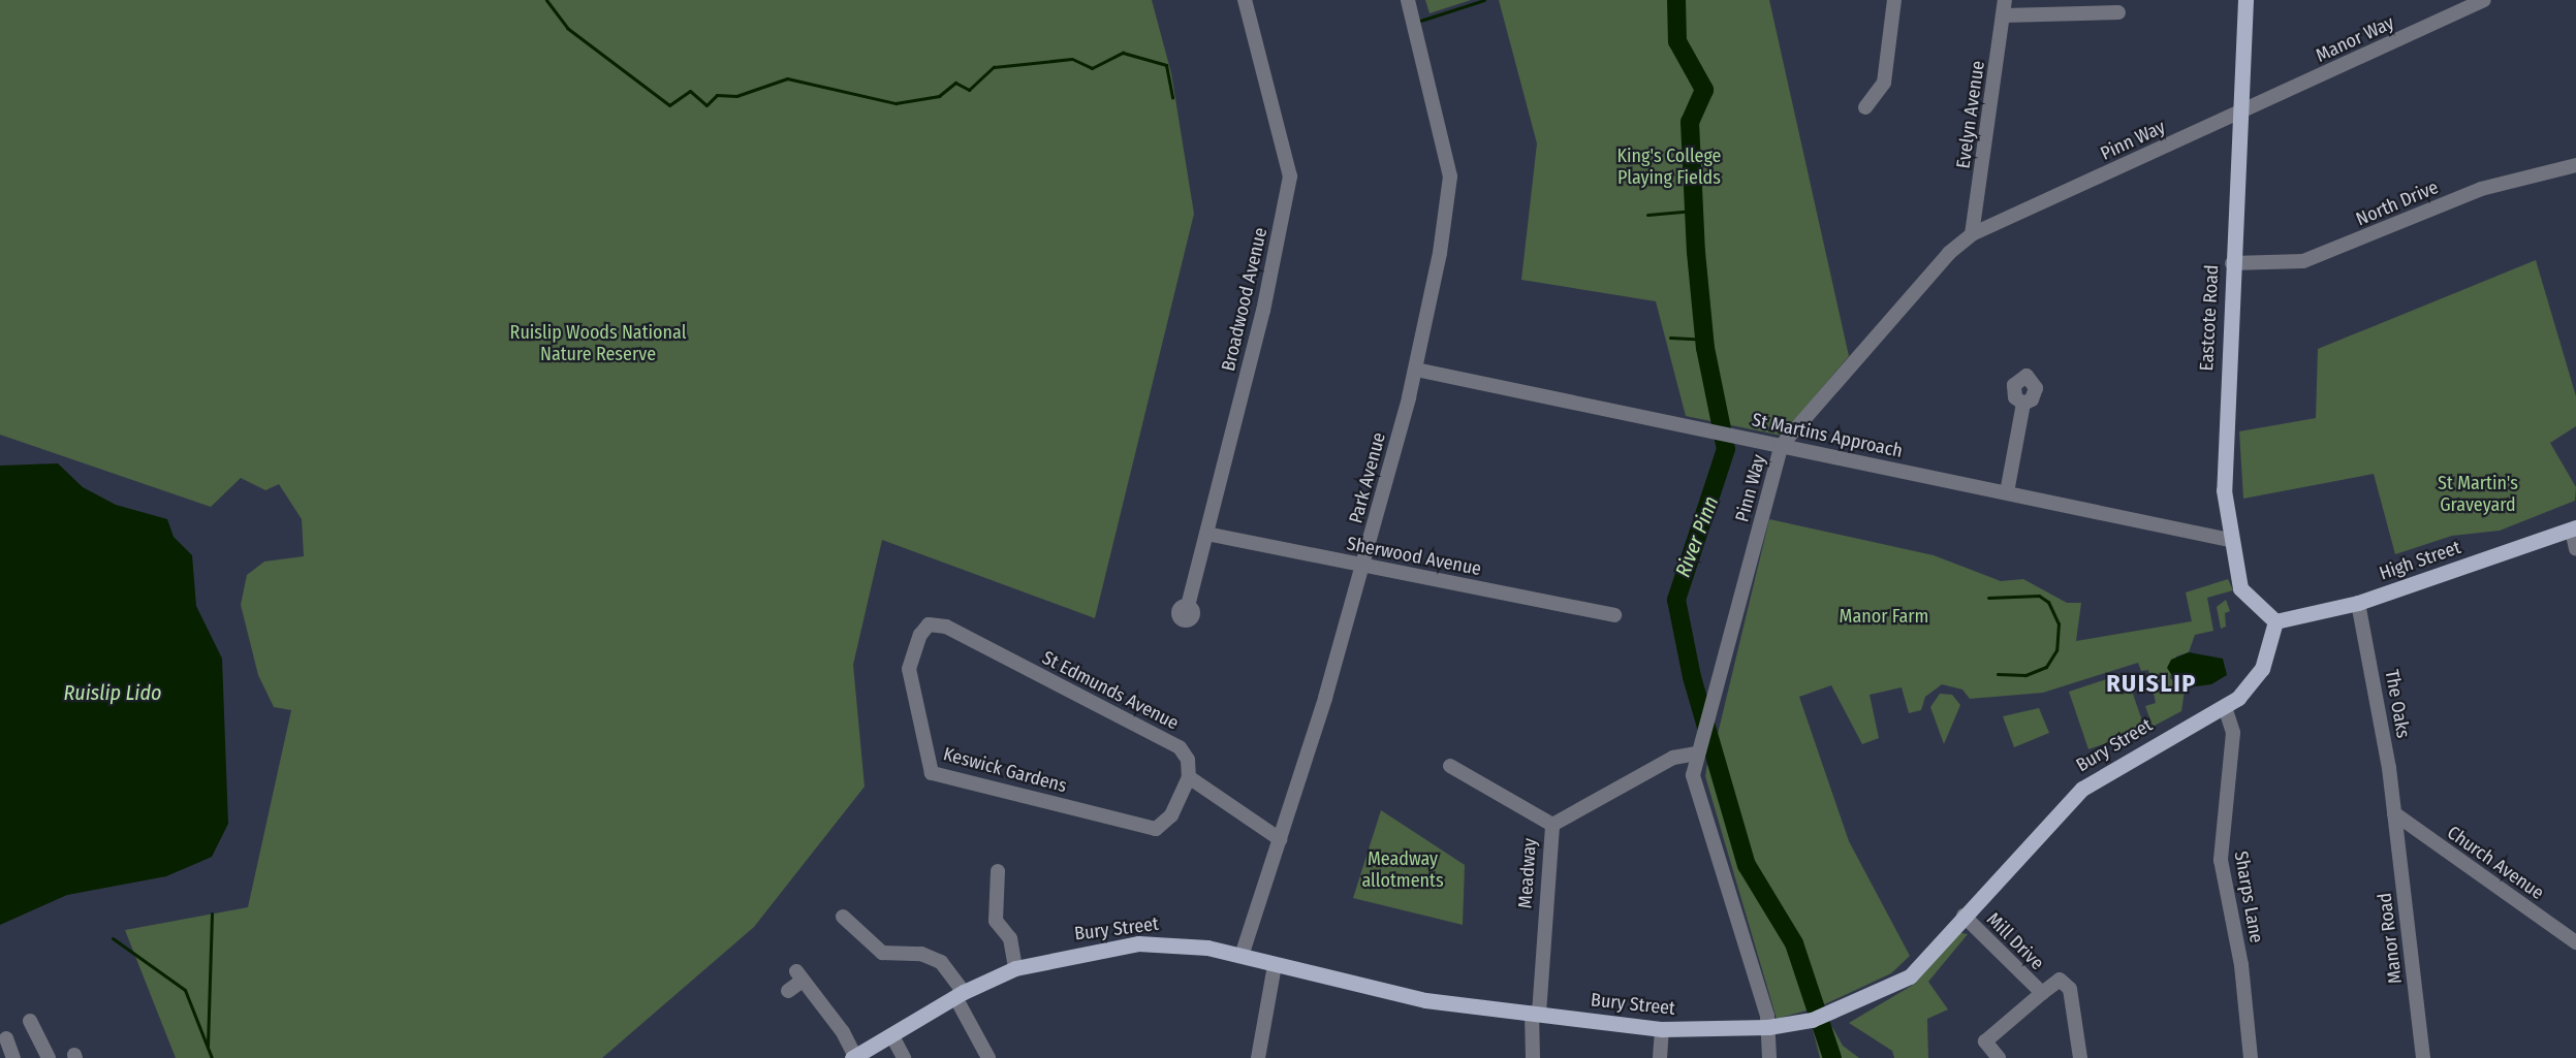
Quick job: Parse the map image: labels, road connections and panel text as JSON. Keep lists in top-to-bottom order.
{
  "streets": {
    "main road": ["Eastcote Road", "High Street", "Bury Street"],
    "street": [
      "Manor Way",
      "Evelyn Avenue",
      "Pinn Way",
      "North Drive",
      "Broadwood Avenue",
      "St Martins Approach",
      "Park Avenue",
      "Sherwood Avenue",
      "St Edmunds Avenue",
      "The Oaks",
      "Keswick Gardens",
      "Church Avenue",
      "Meadway",
      "Sharps Lane",
      "Manor Road",
      "Mill Drive"
    ]
  },
  "crossings": [
    ["Manor Way", "Pinn Way"],
    ["Manor Way", "Eastcote Road"],
    ["Evelyn Avenue", "Pinn Way"],
    ["Pinn Way", "Eastcote Road"],
    ["Pinn Way", "St Martins Approach"],
    ["Pinn Way", "Bury Street"],
    ["Pinn Way", "Meadway"],
    ["North Drive", "Eastcote Road"],
    ["Broadwood Avenue", "Sherwood Avenue"],
    ["Eastcote Road", "St Martins Approach"],
    ["Eastcote Road", "High Street"],
    ["Eastcote Road", "Bury Street"],
    ["St Martins Approach", "Park Avenue"],
    ["Park Avenue", "Sherwood Avenue"],
    ["Park Avenue", "Bury Street"],
    ["High Street", "The Oaks"],
    ["High Street", "Bury Street"],
    ["St Edmunds Avenue", "Keswick Gardens"],
    ["The Oaks", "Church Avenue"],
    ["The Oaks", "Manor Road"],
    ["Bury Street", "Meadway"],
    ["Bury Street", "Sharps Lane"],
    ["Bury Street", "Mill Drive"],
    ["Church Avenue", "Manor Road"]
  ],
  "districts": ["RUISLIP"],
  "water": ["River Pinn", "Ruislip Lido"],
  "parks": [
    "King's College Playing Fields",
    "Ruislip Woods National Nature Reserve",
    "St Martin's Graveyard",
    "Manor Farm",
    "Meadway allotments"
  ]
}
